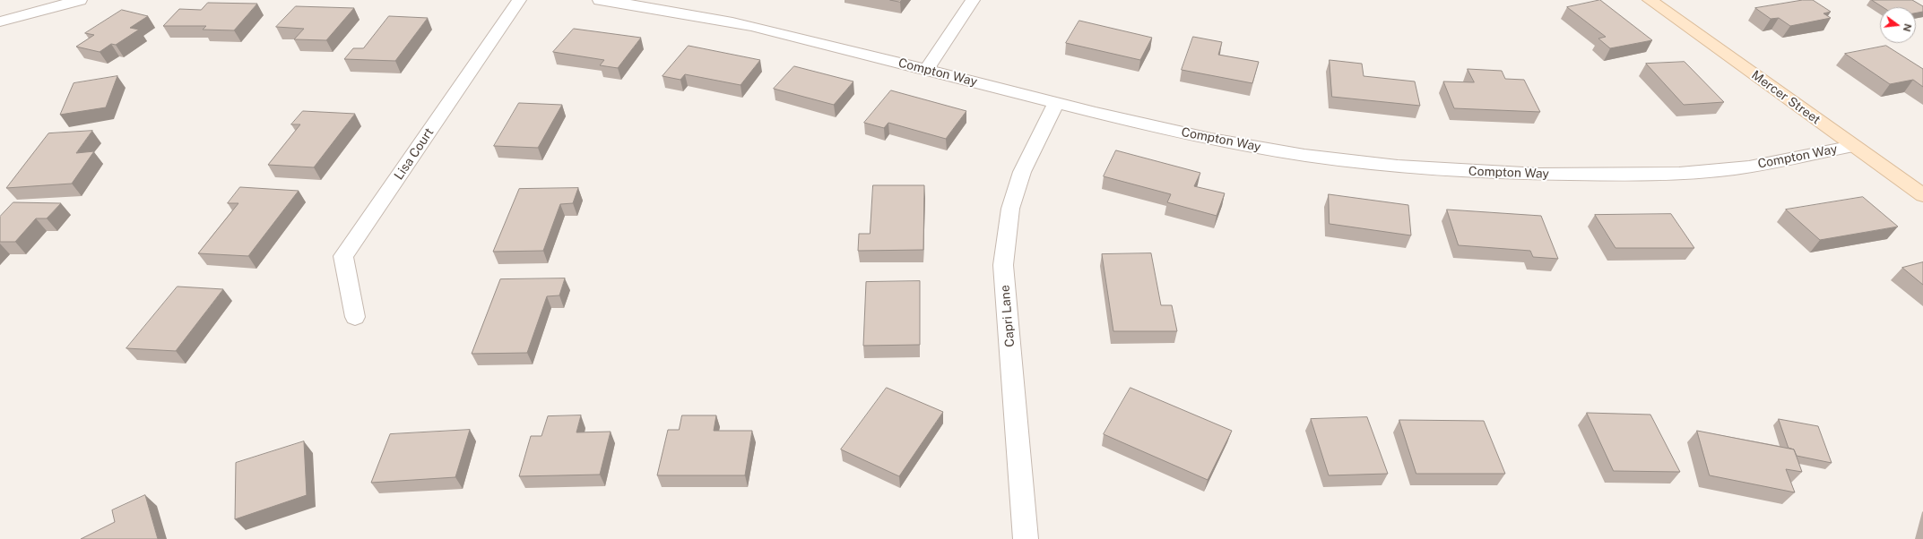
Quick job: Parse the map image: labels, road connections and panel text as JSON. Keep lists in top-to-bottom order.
{
  "streets": {
    "street": [
      "Compton Way",
      "Mercer Street",
      "Lisa Court",
      "Capri Lane"
    ]
  },
  "crossings": [
    ["Compton Way", "Mercer Street"],
    ["Compton Way", "Capri Lane"]
  ],
  "north": "right"
}
